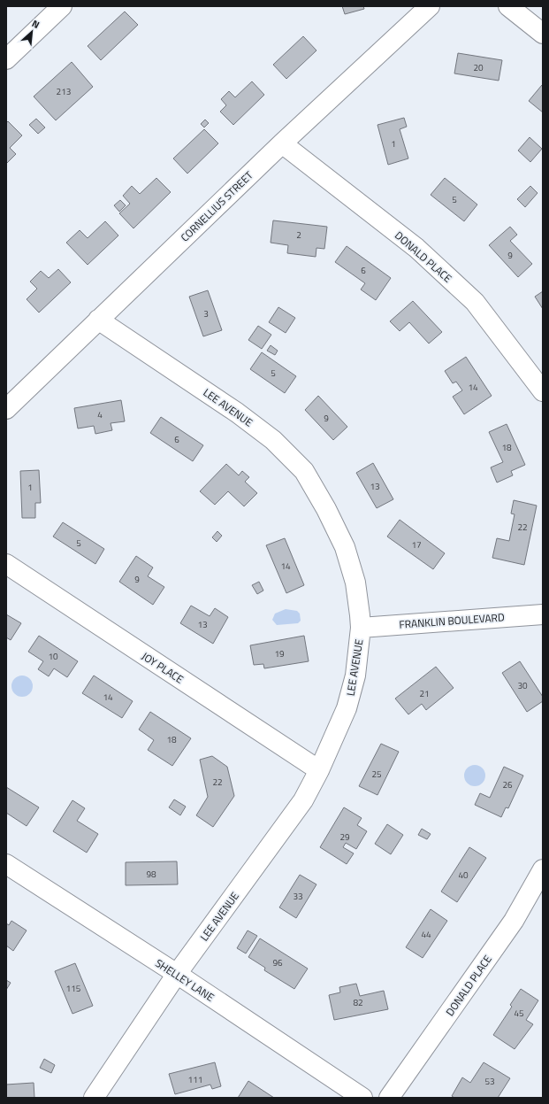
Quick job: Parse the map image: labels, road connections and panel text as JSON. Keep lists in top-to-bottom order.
{
  "streets": {
    "street": [
      "CORNELLIUS STREET",
      "DONALD PLACE",
      "LEE AVENUE",
      "FRANKLIN BOULEVARD",
      "JOY PLACE",
      "SHELLEY LANE"
    ]
  },
  "crossings": [
    ["CORNELLIUS STREET", "DONALD PLACE"],
    ["CORNELLIUS STREET", "LEE AVENUE"],
    ["LEE AVENUE", "FRANKLIN BOULEVARD"],
    ["LEE AVENUE", "JOY PLACE"],
    ["LEE AVENUE", "SHELLEY LANE"]
  ],
  "house_numbers": [
    "20",
    "213",
    "1",
    "5",
    "2",
    "9",
    "6",
    "3",
    "5",
    "14",
    "4",
    "9",
    "6",
    "18",
    "13",
    "1",
    "22",
    "5",
    "17",
    "14",
    "9",
    "13",
    "19",
    "10",
    "30",
    "21",
    "14",
    "18",
    "25",
    "22",
    "26",
    "29",
    "98",
    "40",
    "33",
    "44",
    "96",
    "115",
    "82",
    "45",
    "111",
    "53"
  ],
  "north": "top right"
}
